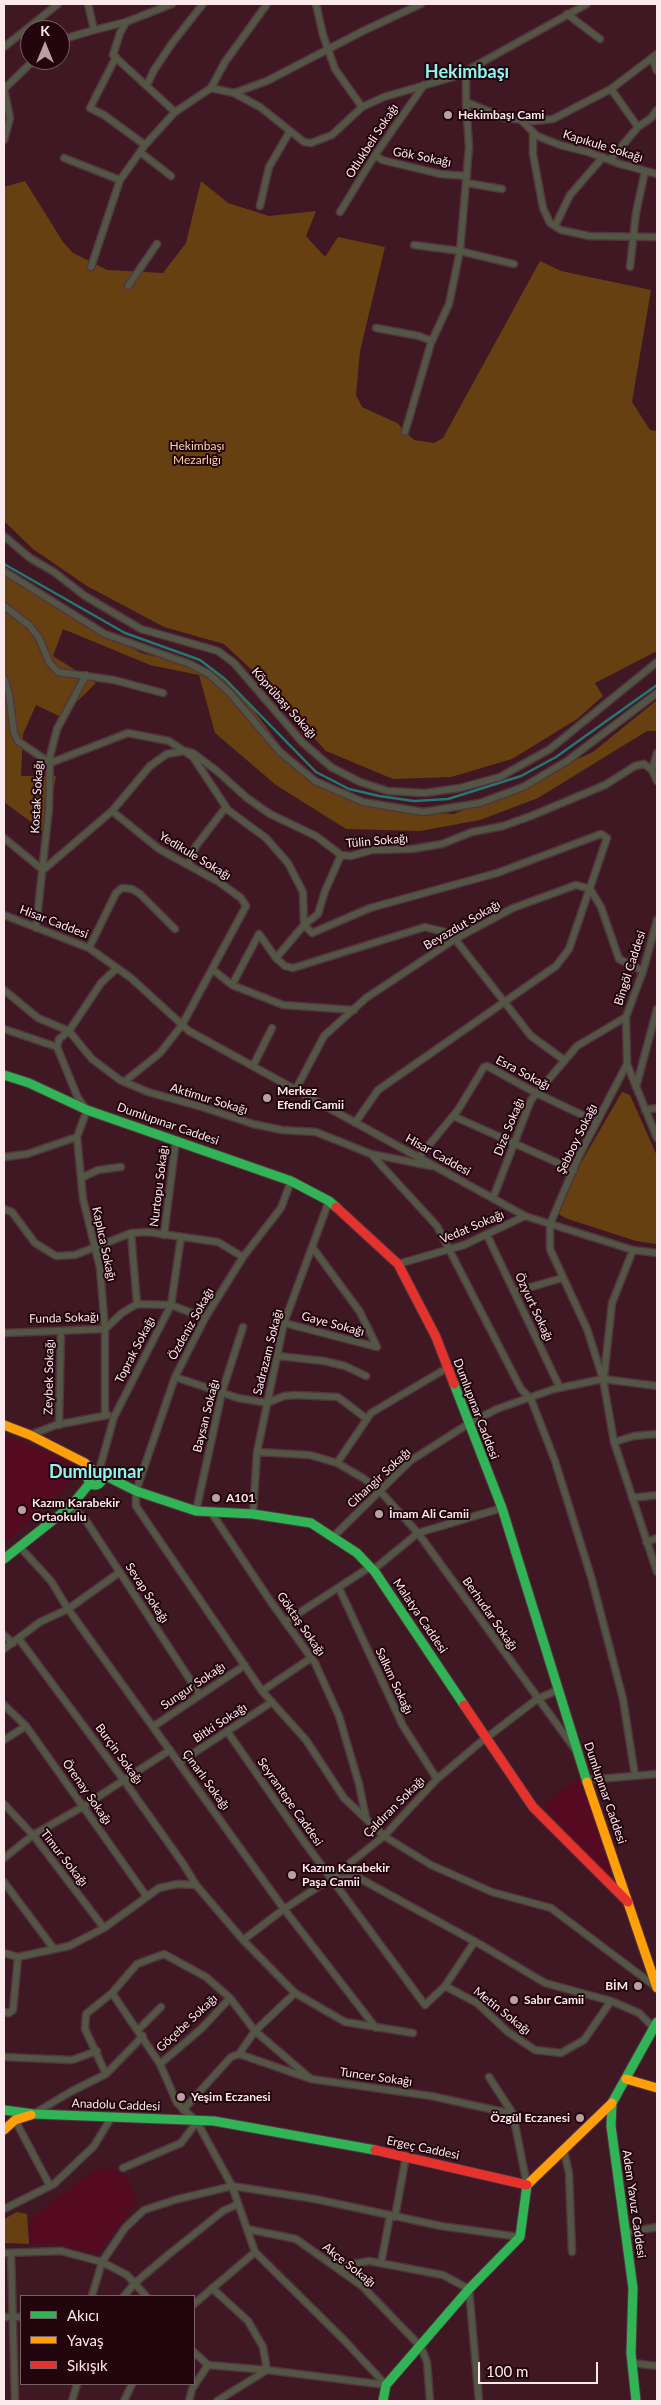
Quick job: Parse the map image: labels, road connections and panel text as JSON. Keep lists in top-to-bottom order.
{
  "streets": {
    "street": [
      "Otlukbeli Sokağı",
      "Kapıkule Sokağı",
      "Gök Sokağı",
      "Köprübaşı Sokağı",
      "Kostak Sokağı",
      "Tülin Sokağı",
      "Yedikule Sokağı",
      "Hisar Caddesi",
      "Beyazdut Sokağı",
      "Bingöl Caddesi",
      "Esra Sokağı",
      "Aktimur Sokağı",
      "Dumlupınar Caddesi",
      "Dize Sokağı",
      "Şebboy Sokağı",
      "Nurtopu Sokağı",
      "Vedat Sokağı",
      "Kaplıca Sokağı",
      "Özyurt Sokağı",
      "Funda Sokağı",
      "Özdeniz Sokağı",
      "Gaye Sokağı",
      "Toprak Sokağı",
      "Sadrazam Sokağı",
      "Zeybek Sokağı",
      "Baysan Sokağı",
      "Cihangir Sokağı",
      "Sevap Sokağı",
      "Berhudar Sokağı",
      "Malatya Caddesi",
      "Göktaş Sokağı",
      "Salkım Sokağı",
      "Sungur Sokağı",
      "Bitki Sokağı",
      "Burçin Sokağı",
      "Çınarlı Sokağı",
      "Örenay Sokağı",
      "Seyrantepe Caddesi",
      "Çaldıran Sokağı",
      "Timur Sokağı",
      "Metin Sokağı",
      "Göçebe Sokağı",
      "Tuncer Sokağı",
      "Anadolu Caddesi",
      "Ergeç Caddesi",
      "Adem Yavuz Caddesi",
      "Akçe Sokağı"
    ]
  },
  "crossings": [
    ["Otlukbeli Sokağı", "Gök Sokağı"],
    ["Kostak Sokağı", "Tülin Sokağı"],
    ["Kostak Sokağı", "Hisar Caddesi"],
    ["Yedikule Sokağı", "Hisar Caddesi"],
    ["Yedikule Sokağı", "Aktimur Sokağı"],
    ["Hisar Caddesi", "Beyazdut Sokağı"],
    ["Hisar Caddesi", "Esra Sokağı"],
    ["Hisar Caddesi", "Aktimur Sokağı"],
    ["Hisar Caddesi", "Dize Sokağı"],
    ["Hisar Caddesi", "Şebboy Sokağı"],
    ["Hisar Caddesi", "Vedat Sokağı"],
    ["Bingöl Caddesi", "Dize Sokağı"],
    ["Bingöl Caddesi", "Şebboy Sokağı"],
    ["Esra Sokağı", "Dize Sokağı"],
    ["Esra Sokağı", "Şebboy Sokağı"],
    ["Dumlupınar Caddesi", "Nurtopu Sokağı"],
    ["Dumlupınar Caddesi", "Vedat Sokağı"],
    ["Dumlupınar Caddesi", "Kaplıca Sokağı"],
    ["Dumlupınar Caddesi", "Özdeniz Sokağı"],
    ["Dumlupınar Caddesi", "Sadrazam Sokağı"],
    ["Dumlupınar Caddesi", "Cihangir Sokağı"],
    ["Dumlupınar Caddesi", "Berhudar Sokağı"],
    ["Dumlupınar Caddesi", "Malatya Caddesi"],
    ["Dumlupınar Caddesi", "Çaldıran Sokağı"],
    ["Vedat Sokağı", "Özyurt Sokağı"],
    ["Kaplıca Sokağı", "Funda Sokağı"],
    ["Özyurt Sokağı", "Cihangir Sokağı"],
    ["Funda Sokağı", "Zeybek Sokağı"],
    ["Özdeniz Sokağı", "Malatya Caddesi"],
    ["Gaye Sokağı", "Sadrazam Sokağı"],
    ["Toprak Sokağı", "Malatya Caddesi"],
    ["Sadrazam Sokağı", "Berhudar Sokağı"],
    ["Sadrazam Sokağı", "Malatya Caddesi"],
    ["Baysan Sokağı", "Malatya Caddesi"],
    ["Cihangir Sokağı", "Berhudar Sokağı"],
    ["Cihangir Sokağı", "Malatya Caddesi"],
    ["Sevap Sokağı", "Sungur Sokağı"],
    ["Berhudar Sokağı", "Çaldıran Sokağı"],
    ["Malatya Caddesi", "Göktaş Sokağı"],
    ["Malatya Caddesi", "Çaldıran Sokağı"],
    ["Salkım Sokağı", "Çaldıran Sokağı"],
    ["Sungur Sokağı", "Çınarlı Sokağı"],
    ["Bitki Sokağı", "Çınarlı Sokağı"],
    ["Bitki Sokağı", "Seyrantepe Caddesi"],
    ["Burçin Sokağı", "Çınarlı Sokağı"],
    ["Burçin Sokağı", "Çaldıran Sokağı"],
    ["Çınarlı Sokağı", "Çaldıran Sokağı"],
    ["Seyrantepe Caddesi", "Çaldıran Sokağı"],
    ["Seyrantepe Caddesi", "Metin Sokağı"],
    ["Anadolu Caddesi", "Ergeç Caddesi"]
  ],
  "districts": ["Hekimbaşı", "Dumlupınar"],
  "parks": ["Hekimbaşı Mezarlığı"],
  "places": [
    "Hekimbaşı Cami",
    "Merkez Efendi Camii",
    "A101",
    "Kazım Karabekir Ortaokulu",
    "İmam Ali Camii",
    "Kazım Karabekir Paşa Camii",
    "BİM",
    "Sabır Camii",
    "Yeşim Eczanesi",
    "Özgül Eczanesi"
  ],
  "legend": ["Akıcı", "Yavaş", "Sıkışık"],
  "scale_bar": "100 m",
  "north": "top"
}
